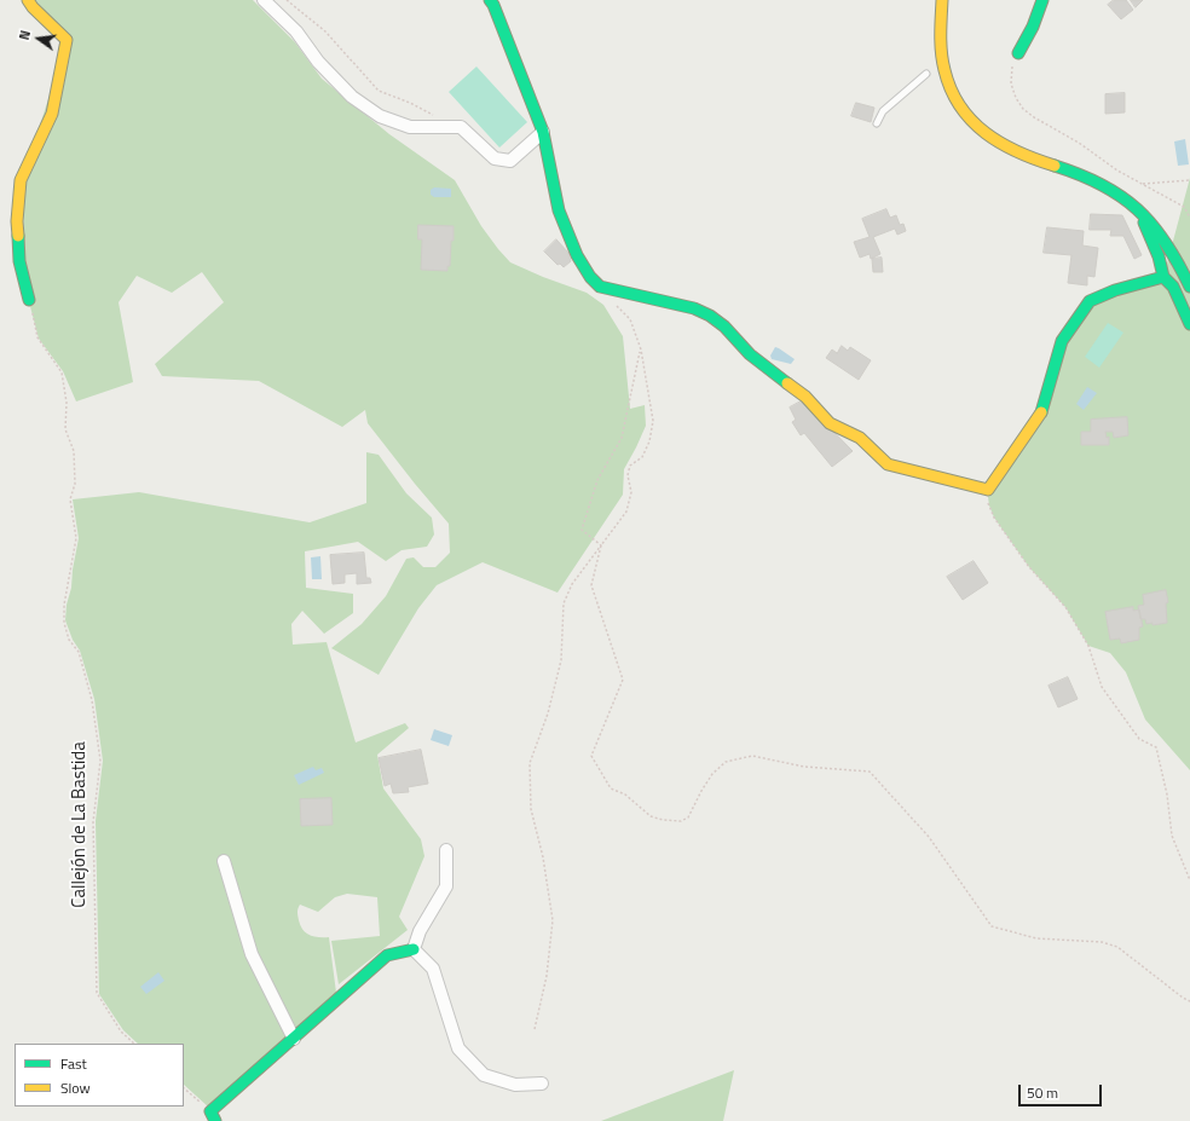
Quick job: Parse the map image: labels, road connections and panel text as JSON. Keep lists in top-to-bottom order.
{
  "streets": {
    "path": ["Callejón de La Bastida"]
  },
  "legend": ["Fast", "Slow"],
  "scale_bar": "50 m",
  "north": "left"
}
